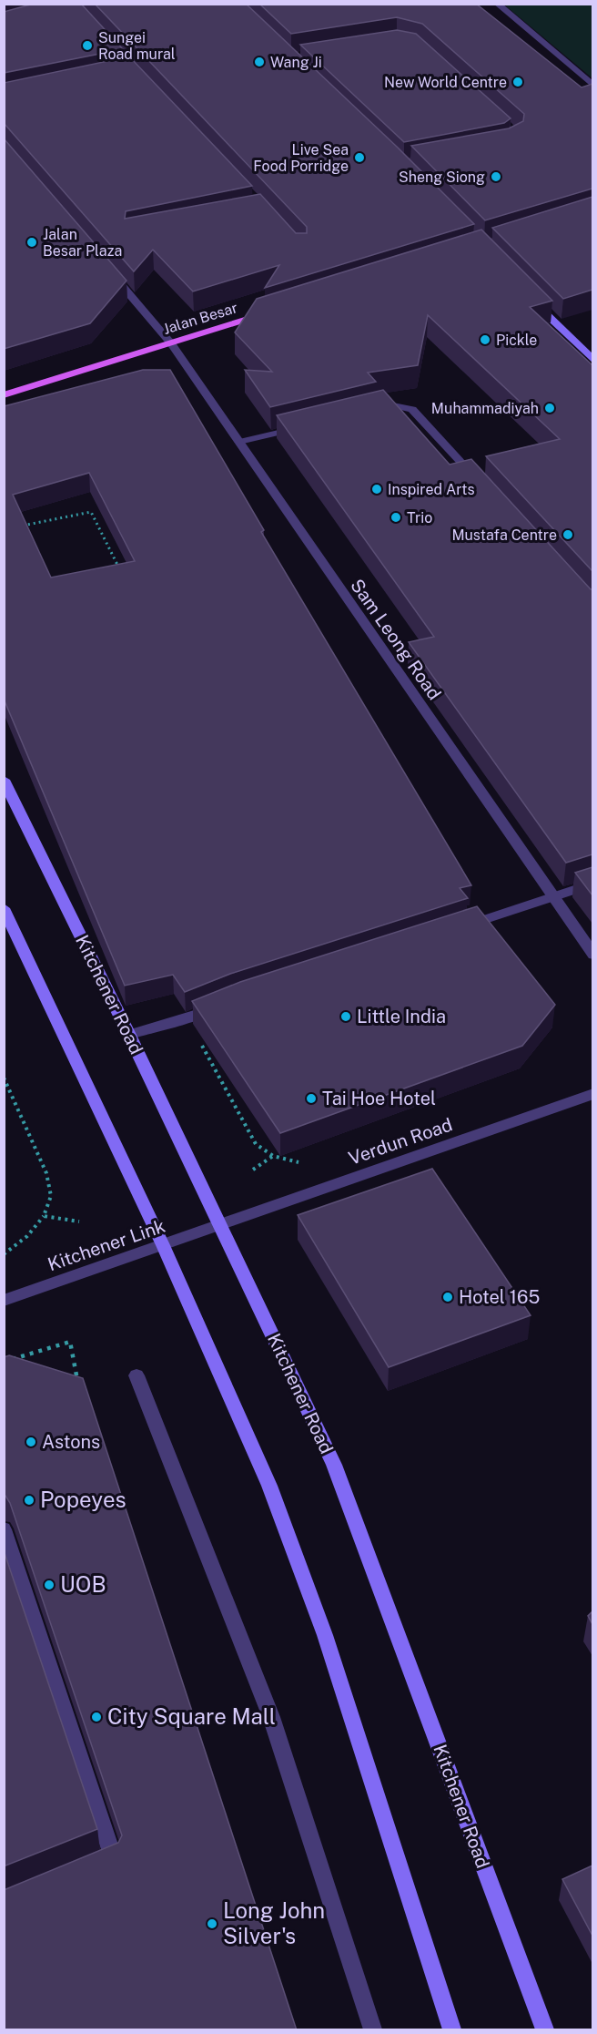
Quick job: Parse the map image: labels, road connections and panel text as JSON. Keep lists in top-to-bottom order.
{
  "streets": {
    "main road": ["Jalan Besar"],
    "street": [
      "Sam Leong Road",
      "Kitchener Road",
      "Verdun Road",
      "Kitchener Link"
    ]
  },
  "crossings": [
    ["Jalan Besar", "Sam Leong Road"],
    ["Kitchener Road", "Verdun Road"],
    ["Kitchener Road", "Kitchener Link"],
    ["Verdun Road", "Kitchener Link"]
  ],
  "places": [
    "Sungei Road mural",
    "Wang Ji",
    "New World Centre",
    "Live Sea Food Porridge",
    "Sheng Siong",
    "Jalan Besar Plaza",
    "Pickle",
    "Muhammadiyah",
    "Inspired Arts",
    "Trio",
    "Mustafa Centre",
    "Little India",
    "Tai Hoe Hotel",
    "Hotel 165",
    "Astons",
    "Popeyes",
    "UOB",
    "City Square Mall",
    "Long John Silver's"
  ]
}
